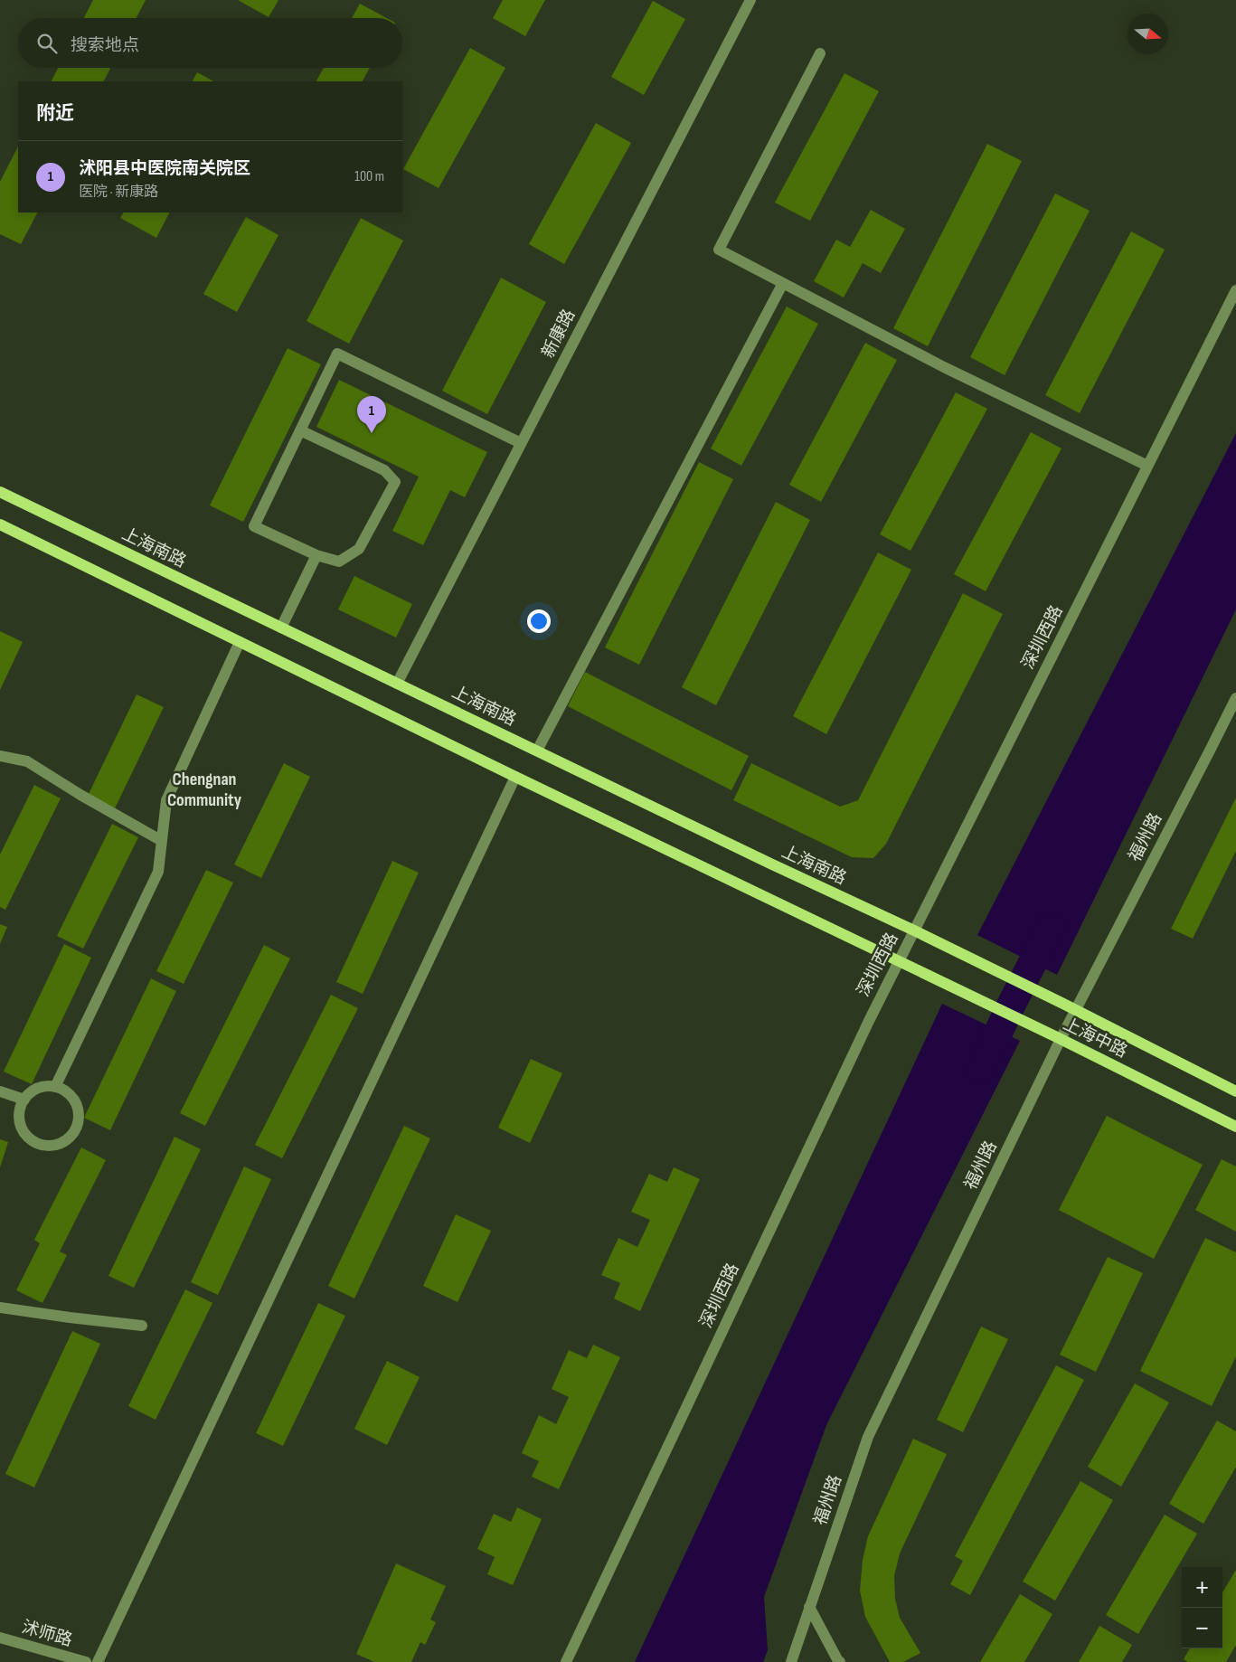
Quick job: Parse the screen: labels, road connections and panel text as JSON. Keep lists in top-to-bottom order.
{
  "streets": {
    "main road": ["上海南路", "上海中路"],
    "street": [
      "新康路",
      "深圳西路",
      "福州路",
      "沭师路"
    ]
  },
  "crossings": [
    ["新康路", "上海南路"],
    ["上海南路", "深圳西路"],
    ["上海南路", "上海中路"],
    ["深圳西路", "上海中路"],
    ["福州路", "上海中路"]
  ],
  "districts": ["Chengnan Community"],
  "north": "right",
  "page": {
    "search": "搜索地点",
    "heading": "附近",
    "list": [
      {
        "mark": "1",
        "name": "沭阳县中医院南关院区",
        "note": "医院 · 新康路",
        "value": "100 m"
      }
    ],
    "pins": "1",
    "map_buttons": ["+", "−"]
  }
}
